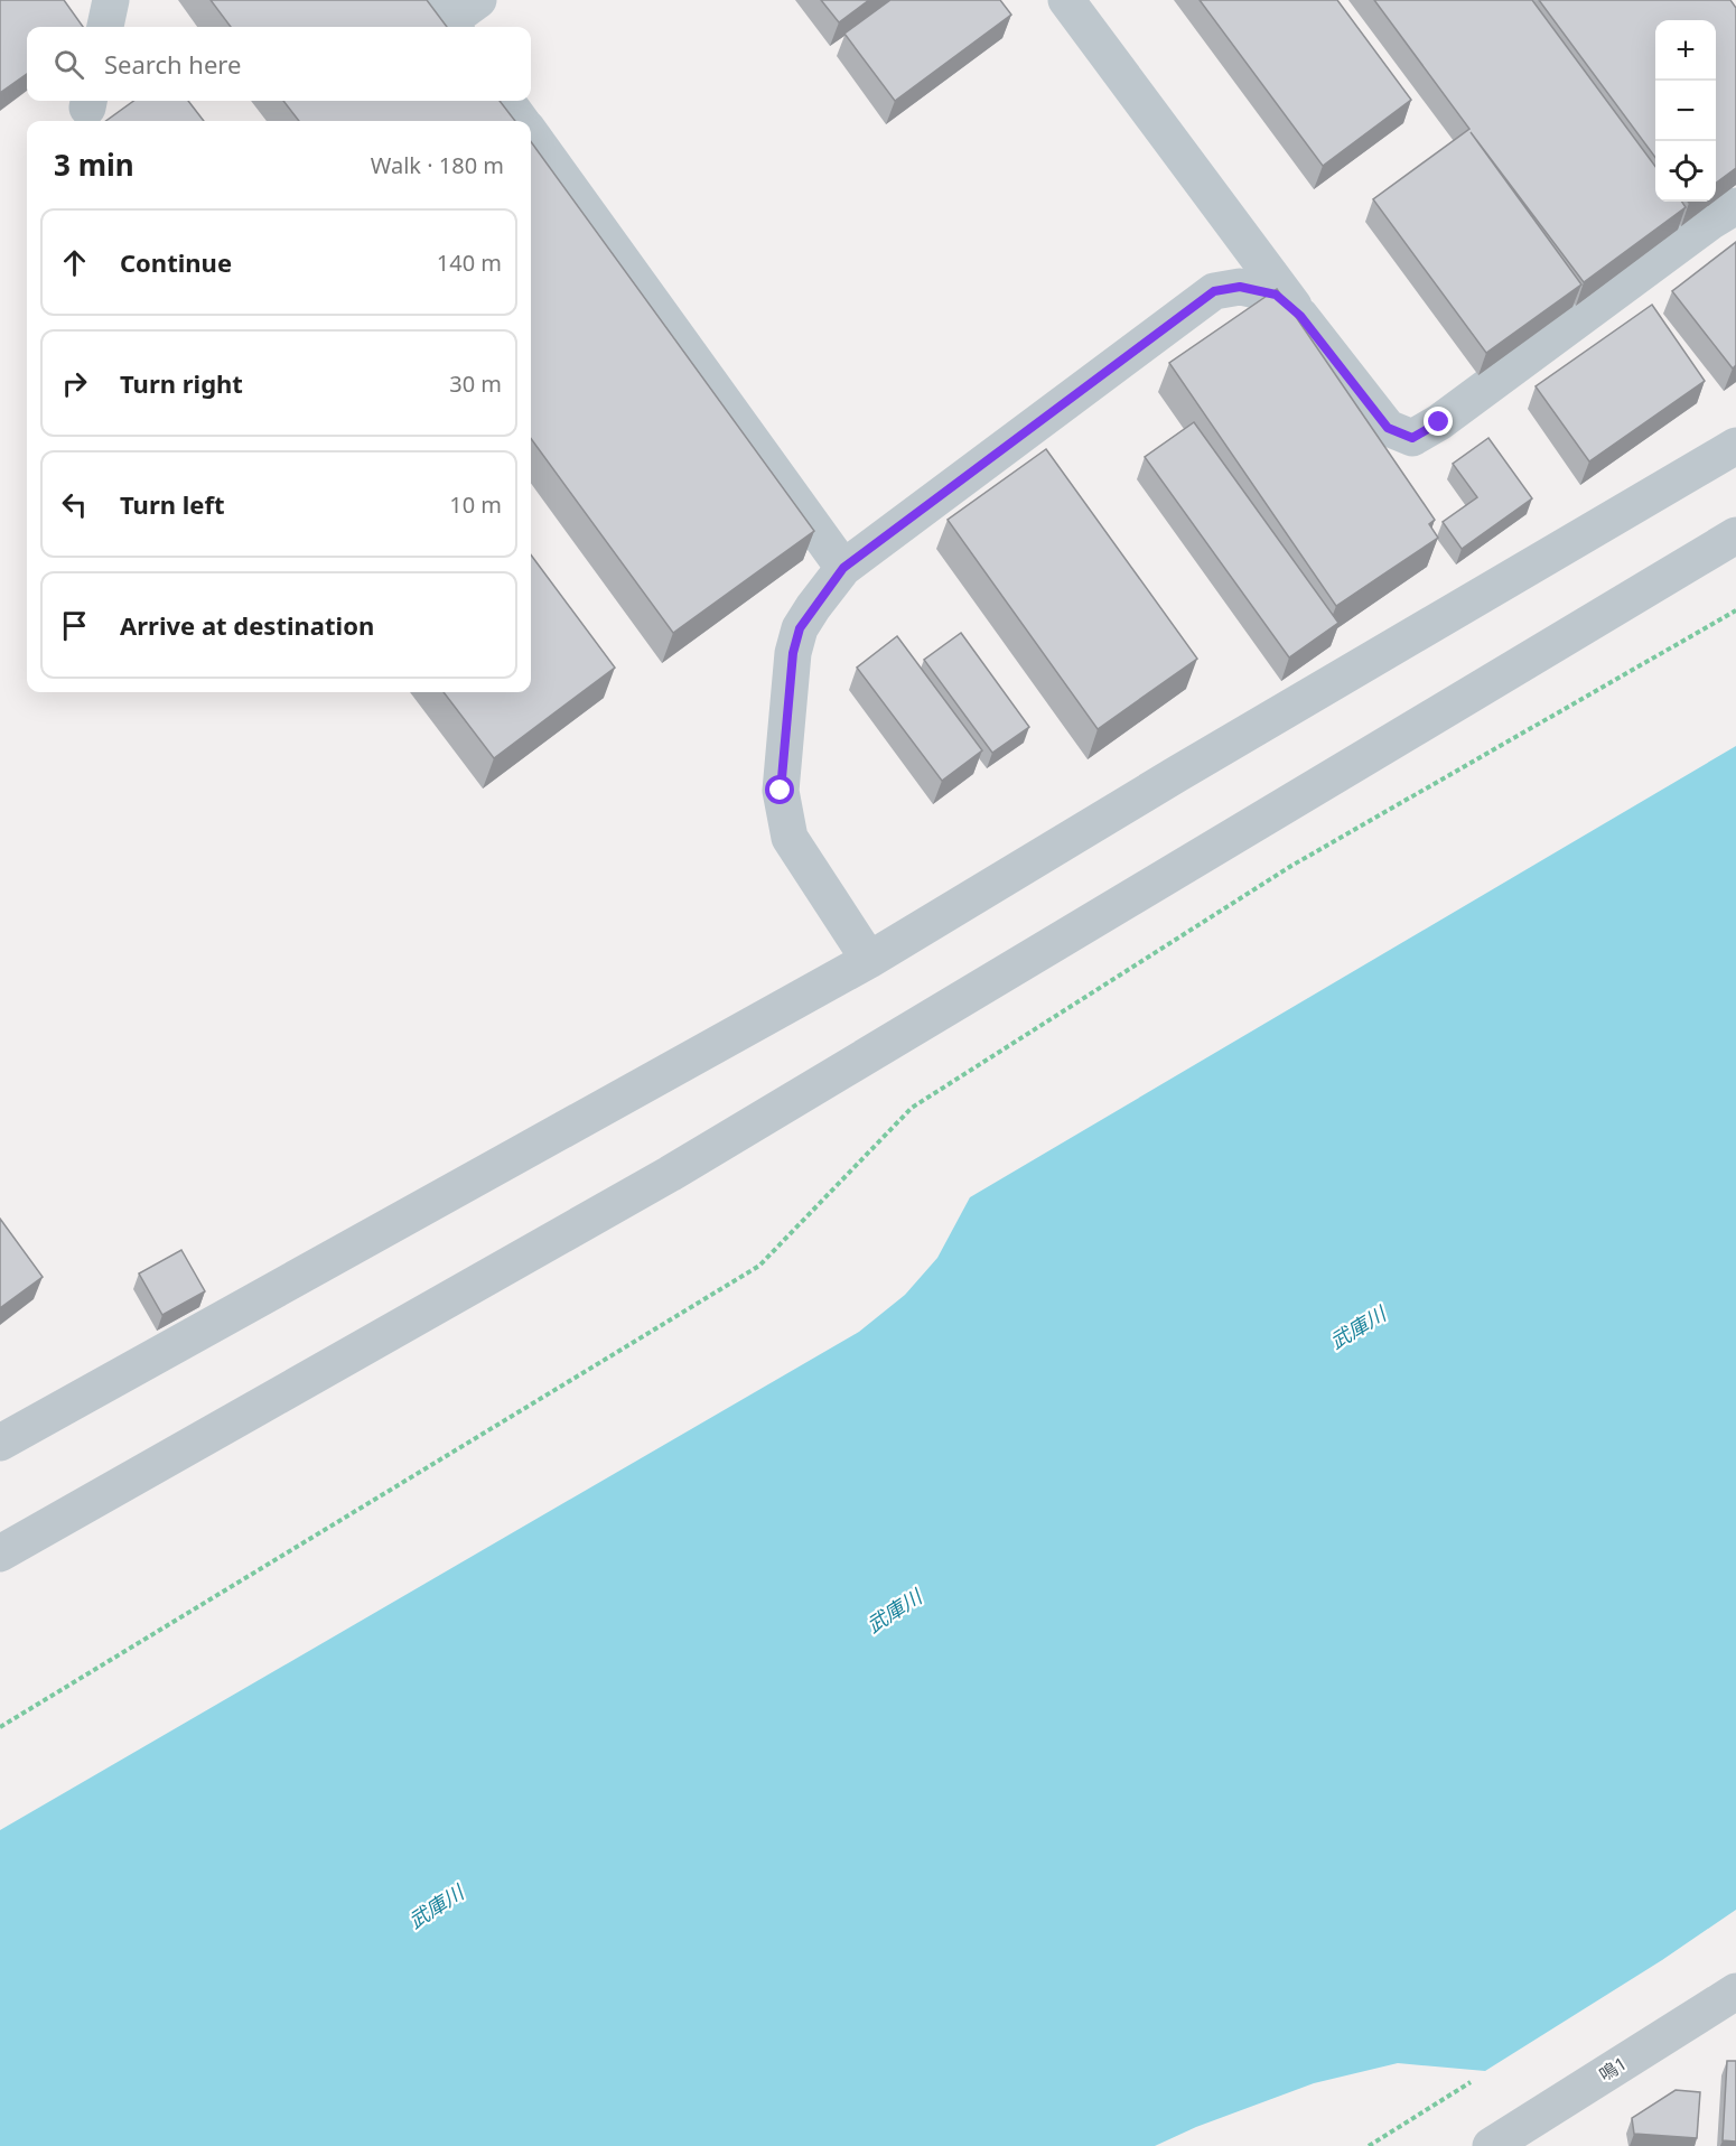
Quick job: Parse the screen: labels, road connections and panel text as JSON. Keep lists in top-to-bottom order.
{
  "streets": {
    "street": ["鳴1"]
  },
  "water": ["武庫川"],
  "page": {
    "map_buttons": ["+", "−"],
    "search": "Search here",
    "heading": ["3 min", "Walk · 180 m"],
    "list": [
      ["Continue", "140 m"],
      ["Turn right", "30 m"],
      ["Turn left", "10 m"],
      "Arrive at destination"
    ]
  }
}
